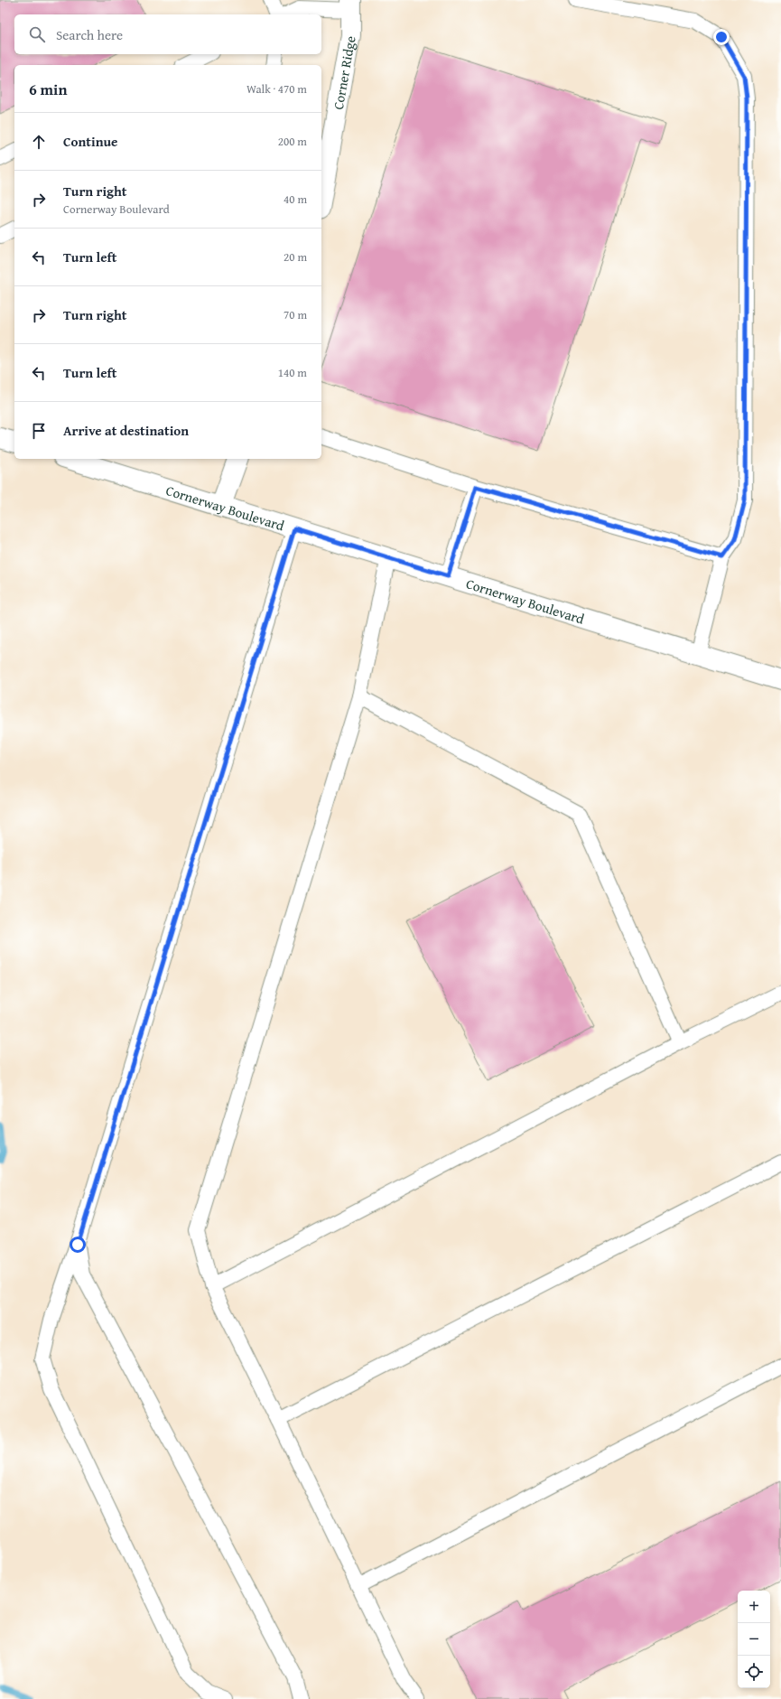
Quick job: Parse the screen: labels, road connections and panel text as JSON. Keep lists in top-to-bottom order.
{
  "streets": {
    "street": ["Corner Ridge", "Cornerway Boulevard"]
  },
  "page": {
    "search": "Search here",
    "heading": ["6 min", "Walk · 470 m"],
    "list": [
      ["Continue", "200 m"],
      ["Turn right", "Cornerway Boulevard", "40 m"],
      ["Turn left", "20 m"],
      ["Turn right", "70 m"],
      ["Turn left", "140 m"],
      "Arrive at destination"
    ],
    "map_buttons": ["+", "−"]
  }
}
